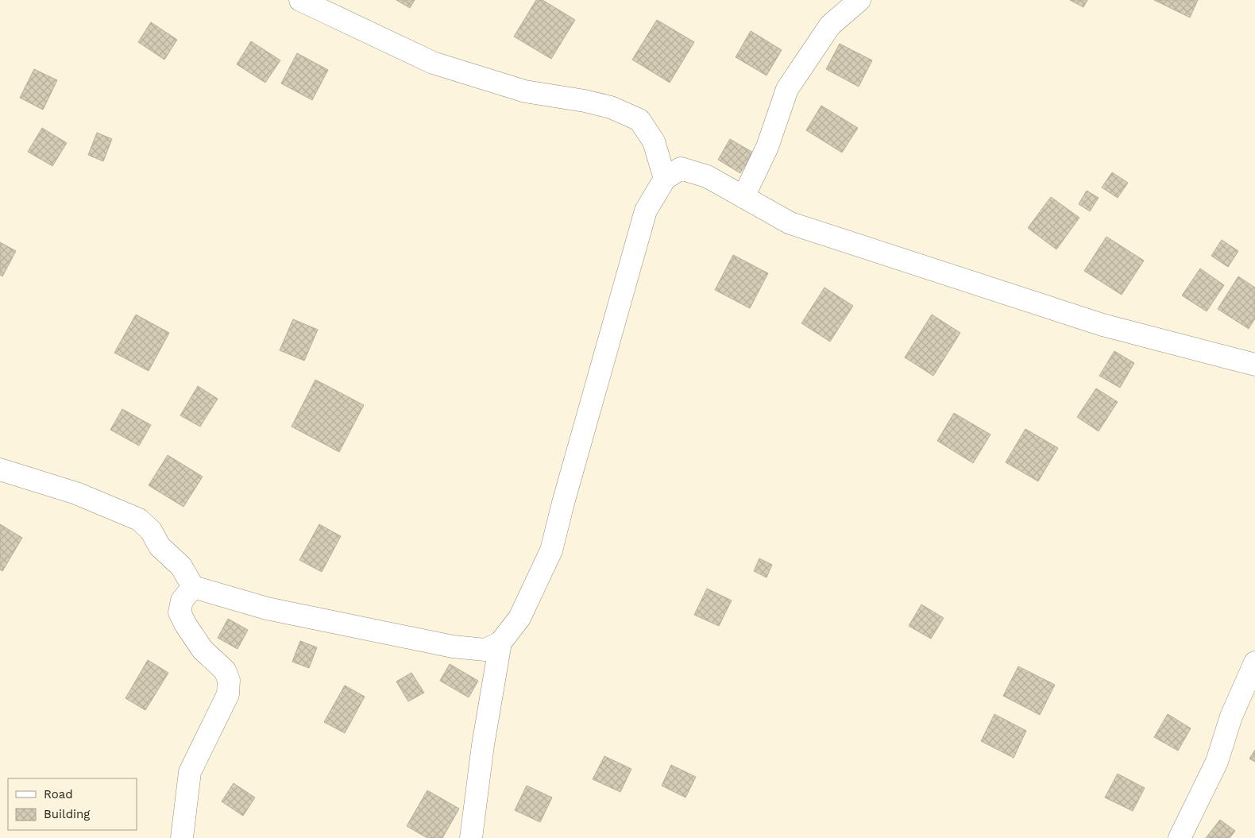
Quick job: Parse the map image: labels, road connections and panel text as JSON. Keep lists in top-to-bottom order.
{
  "legend": ["Road", "Building"]
}
